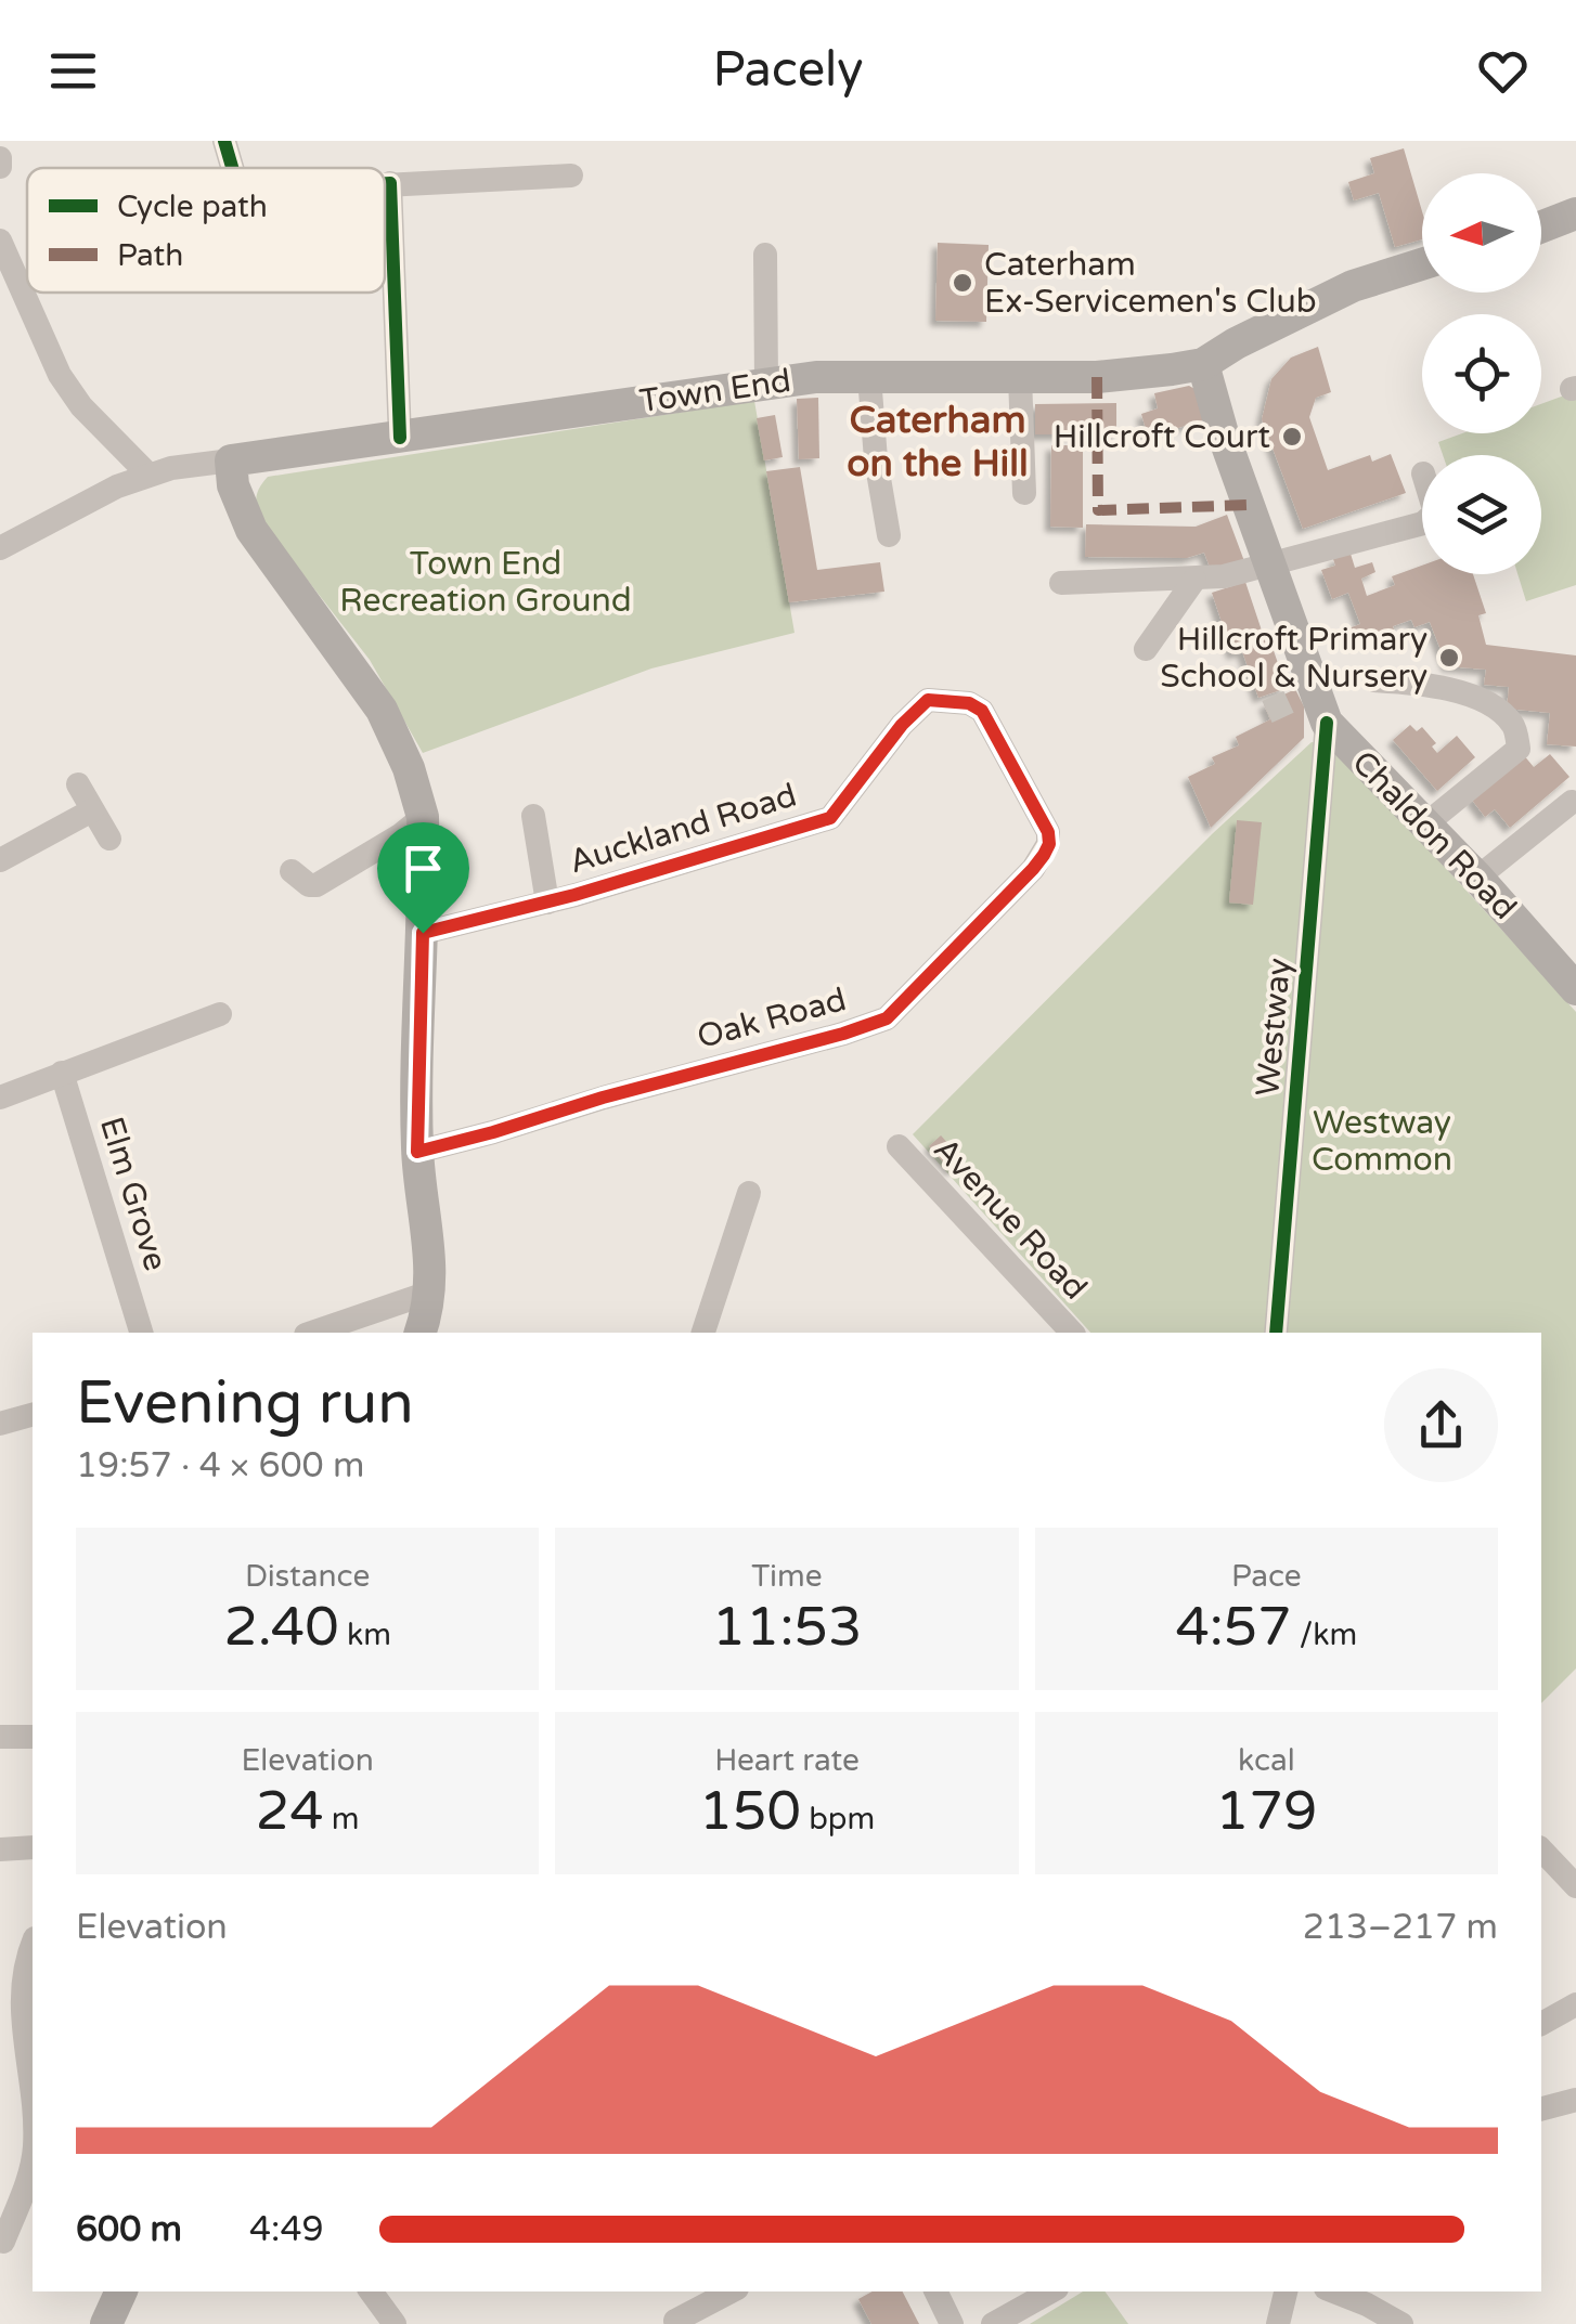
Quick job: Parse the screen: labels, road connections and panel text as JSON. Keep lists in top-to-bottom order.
{
  "streets": {
    "main road": ["Town End", "Chaldon Road"],
    "street": [
      "Auckland Road",
      "Oak Road",
      "Westway",
      "Elm Grove",
      "Avenue Road"
    ]
  },
  "crossings": [
    ["Town End", "Chaldon Road"],
    ["Auckland Road", "Oak Road"],
    ["Chaldon Road", "Westway"]
  ],
  "districts": ["Caterham on the Hill"],
  "parks": ["Town End Recreation Ground", "Westway Common"],
  "places": ["Caterham Ex-Servicemen's Club", "Hillcroft Court", "Hillcroft Primary School & Nursery"],
  "legend": ["Cycle path", "Path"],
  "north": "left",
  "page": {
    "header": "Pacely",
    "heading": ["Evening run", "19:57 · 4 × 600 m"],
    "stats": [
      ["Distance", "2.40 km"],
      ["Time", "11:53"],
      ["Pace", "4:57 /km"],
      ["Elevation", "24 m"],
      ["Heart rate", "150 bpm"],
      ["kcal", "179"]
    ],
    "chart": ["Elevation", "213–217 m"],
    "list": [
      {
        "name": "600 m",
        "note": "4:49"
      }
    ]
  }
}
